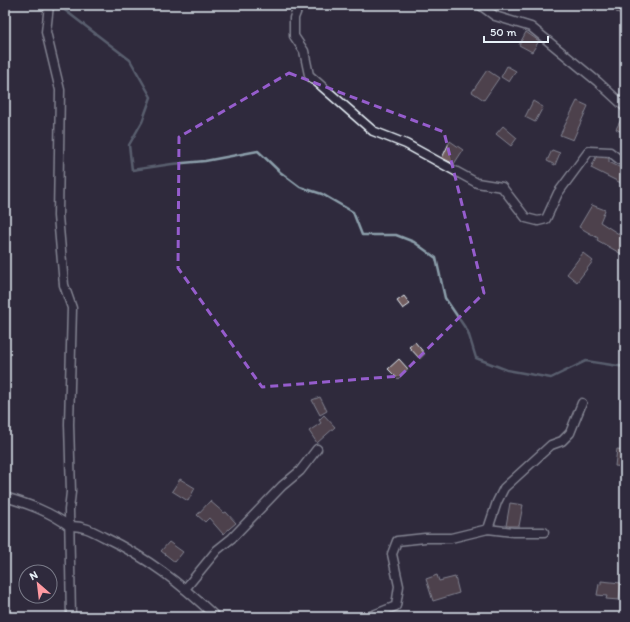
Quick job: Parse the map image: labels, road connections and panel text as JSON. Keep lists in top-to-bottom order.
{
  "scale_bar": "50 m",
  "north": "top left"
}
